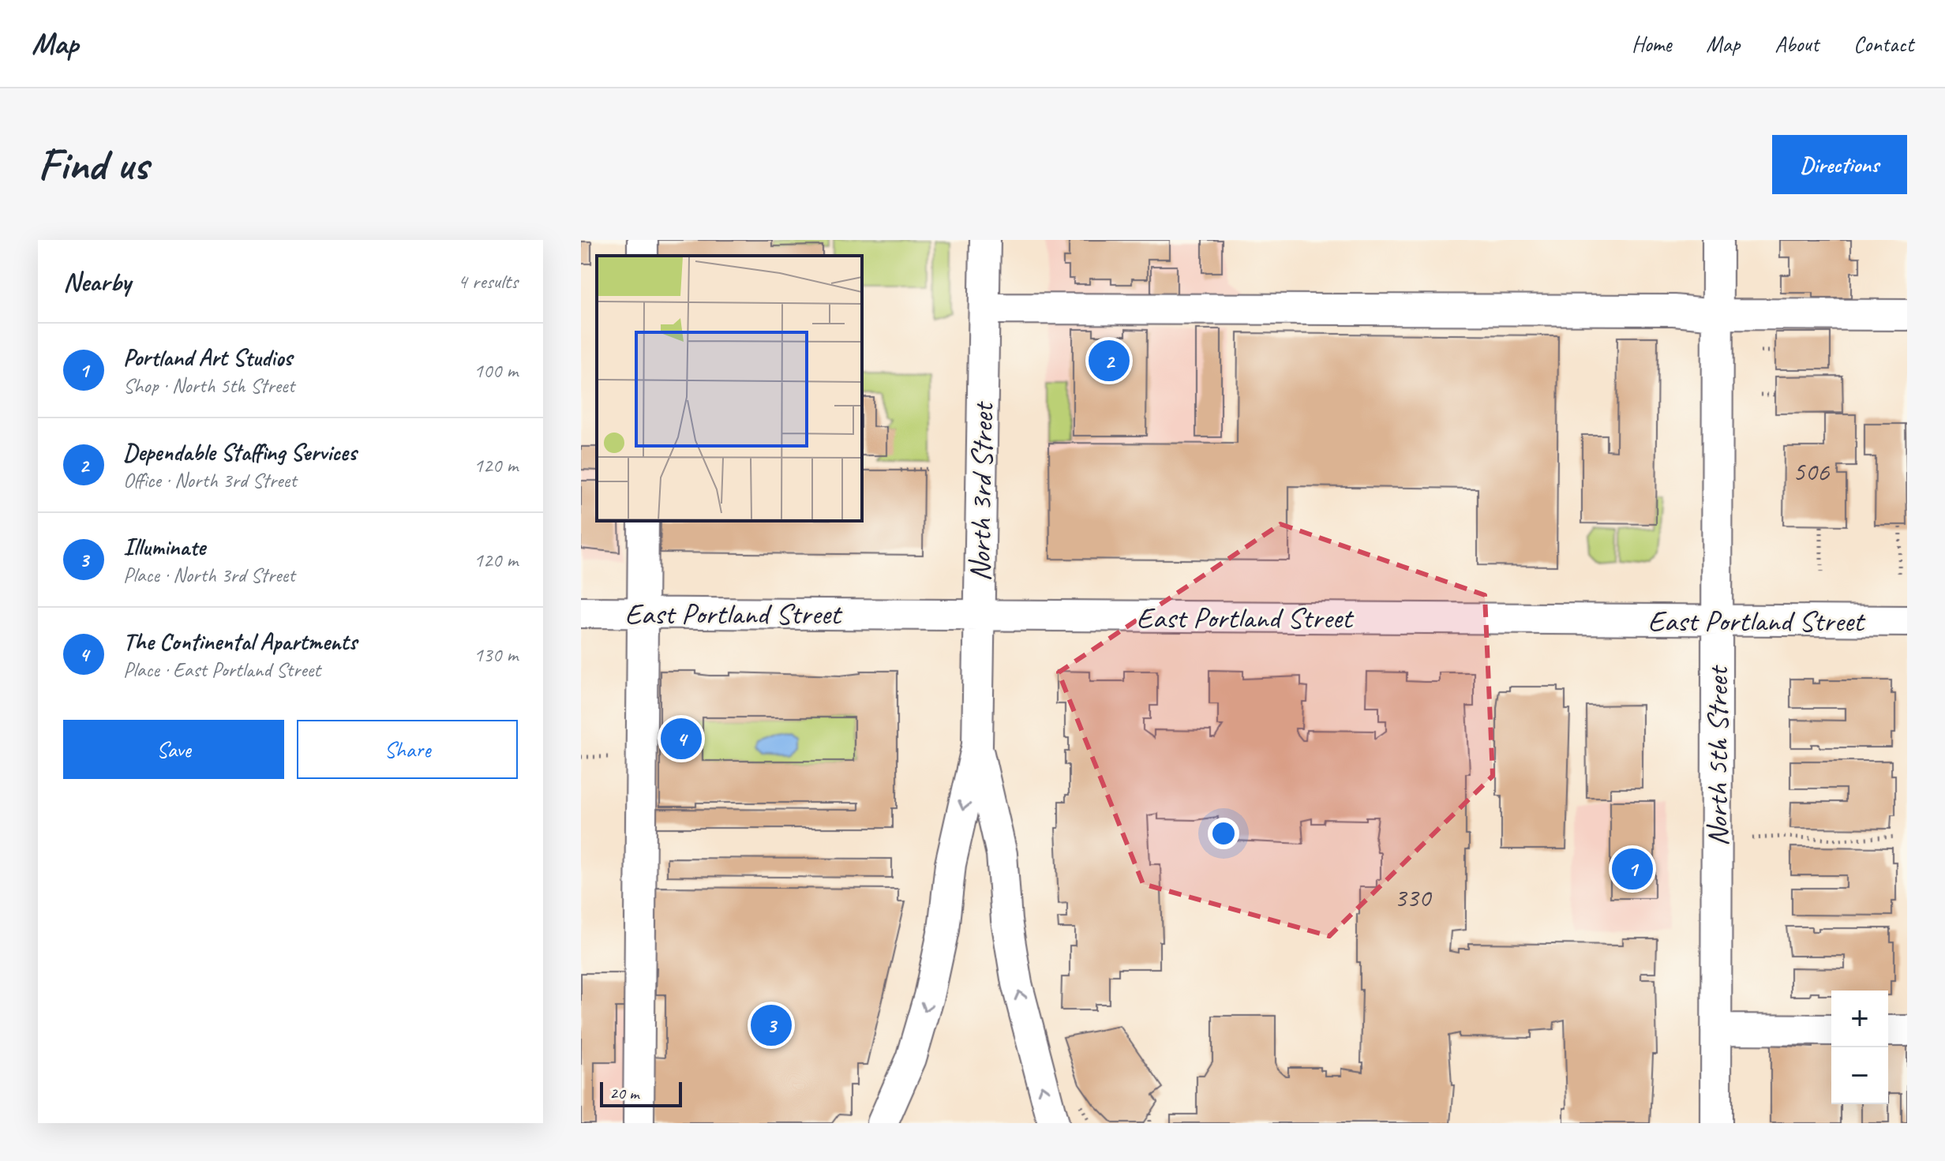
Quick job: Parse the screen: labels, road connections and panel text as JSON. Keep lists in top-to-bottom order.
{
  "streets": {
    "street": ["North 3rd Street", "East Portland Street", "North 5th Street"]
  },
  "crossings": [
    ["North 3rd Street", "East Portland Street"],
    ["East Portland Street", "North 5th Street"]
  ],
  "house_numbers": ["506", "330"],
  "scale_bar": "20 m",
  "page": {
    "header": "Map",
    "nav": [
      "Home",
      "Map",
      "About",
      "Contact"
    ],
    "buttons": [
      "Directions",
      ["Save", "Share"]
    ],
    "title": "Find us",
    "heading": ["Nearby", "4 results"],
    "list": [
      {
        "mark": "1",
        "name": "Portland Art Studios",
        "note": "Shop · North 5th Street",
        "value": "100 m"
      },
      {
        "mark": "2",
        "name": "Dependable Staffing Services",
        "note": "Office · North 3rd Street",
        "value": "120 m"
      },
      {
        "mark": "3",
        "name": "Illuminate",
        "note": "Place · North 3rd Street",
        "value": "120 m"
      },
      {
        "mark": "4",
        "name": "The Continental Apartments",
        "note": "Place · East Portland Street",
        "value": "130 m"
      }
    ],
    "pins": [
      "2",
      "4",
      "1",
      "3"
    ],
    "map_buttons": ["+", "−"],
    "scale": "20 m"
  }
}
